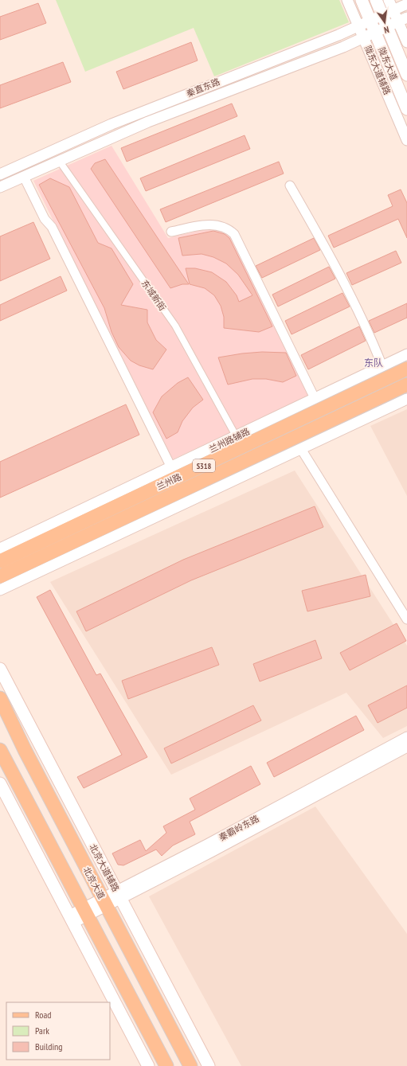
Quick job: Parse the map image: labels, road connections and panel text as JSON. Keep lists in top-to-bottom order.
{
  "streets": {
    "main road": [
      "陇东大道",
      "S318",
      "兰州路",
      "北京大道辅路",
      "北京大道"
    ],
    "street": [
      "陇东大道辅路",
      "秦直东路",
      "东城新街",
      "兰州路辅路",
      "秦霸岭东路"
    ]
  },
  "crossings": [
    ["陇东大道", "秦直东路"],
    ["陇东大道辅路", "秦直东路"],
    ["秦直东路", "东城新街"],
    ["东城新街", "兰州路辅路"],
    ["秦霸岭东路", "北京大道辅路"],
    ["秦霸岭东路", "北京大道"]
  ],
  "districts": ["东队"],
  "legend": ["Road", "Park", "Building"],
  "north": "bottom"
}
